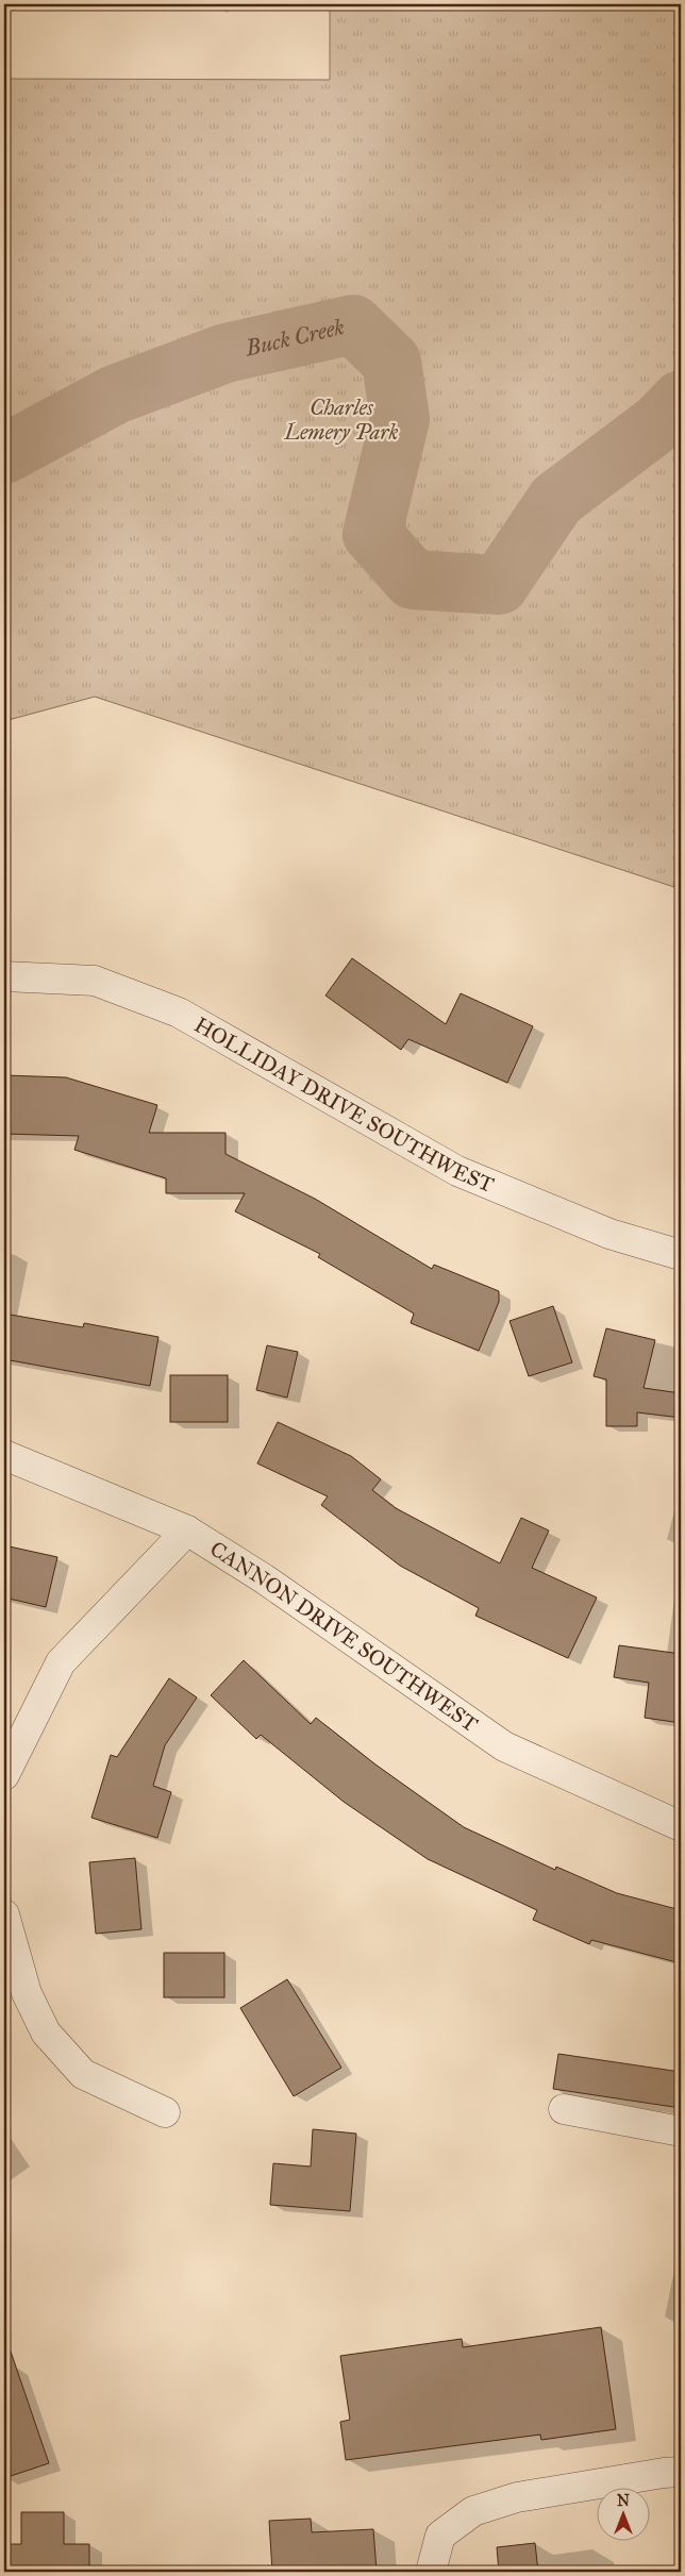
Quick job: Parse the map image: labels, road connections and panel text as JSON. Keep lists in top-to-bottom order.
{
  "streets": {
    "street": ["HOLLIDAY DRIVE SOUTHWEST", "CANNON DRIVE SOUTHWEST"]
  },
  "water": ["Buck Creek"],
  "parks": ["Charles Lemery Park"],
  "north": "top"
}
